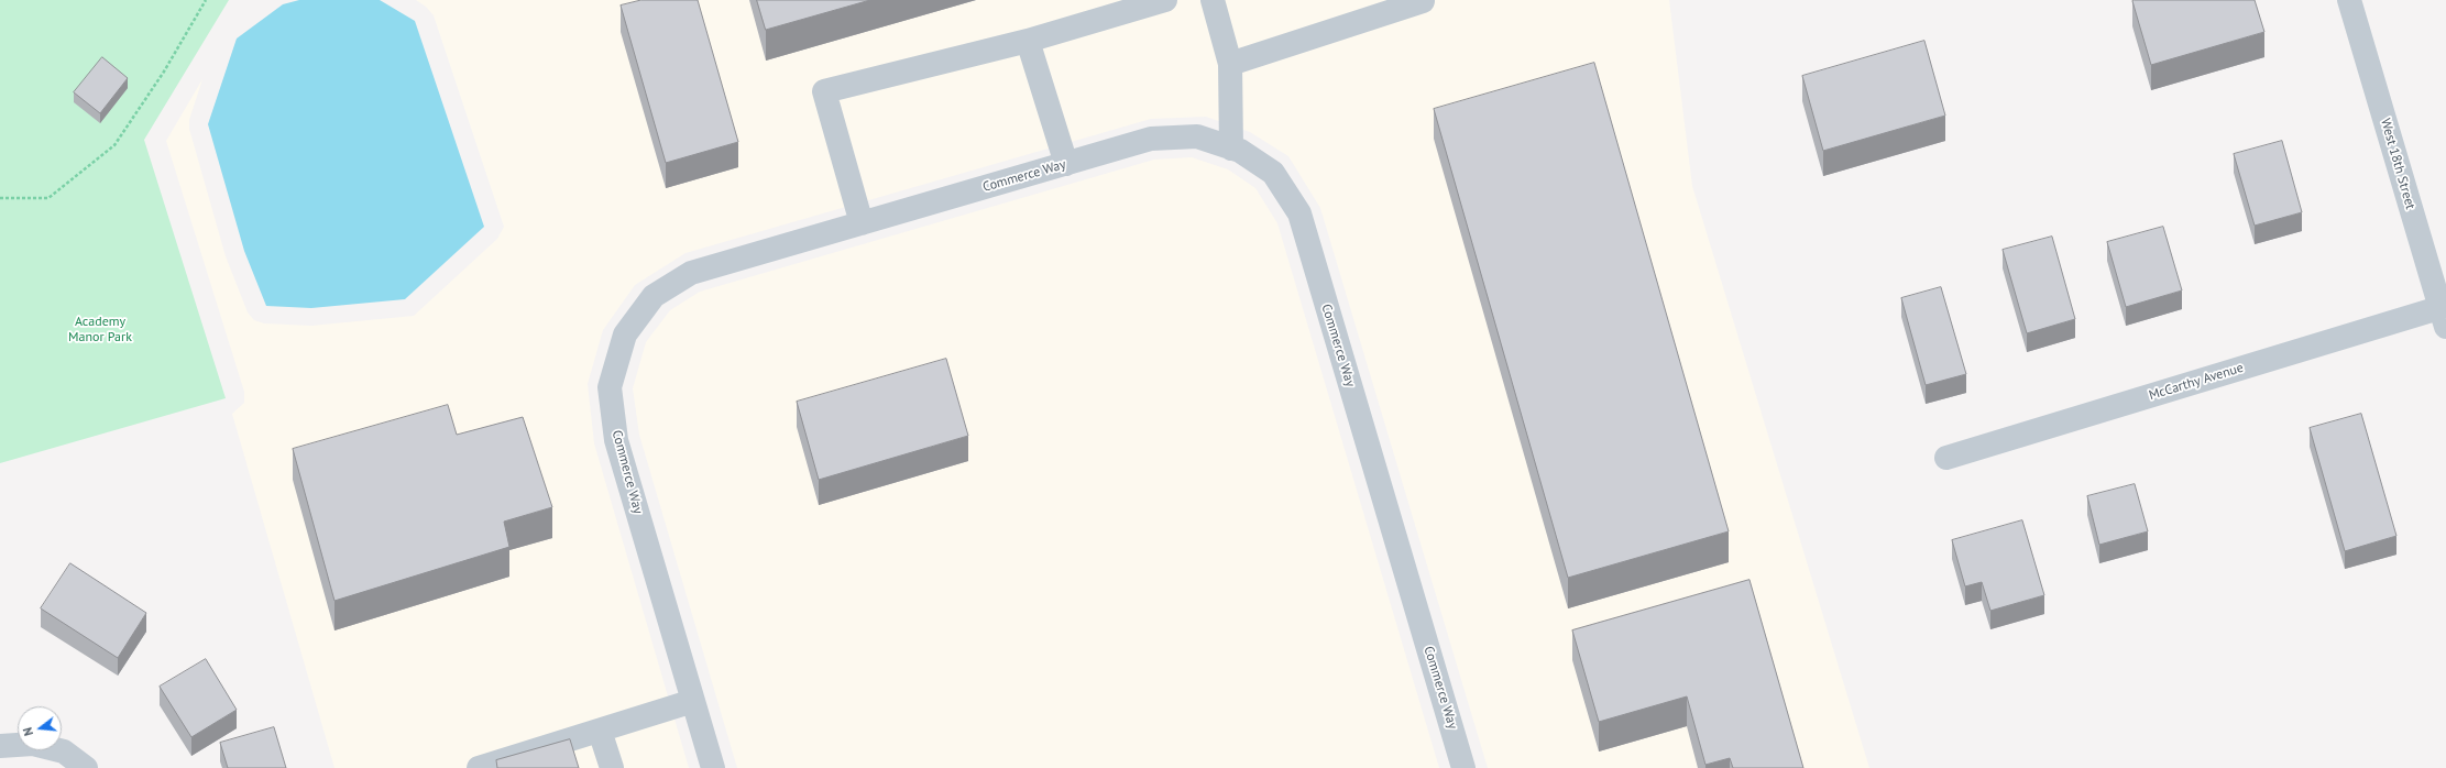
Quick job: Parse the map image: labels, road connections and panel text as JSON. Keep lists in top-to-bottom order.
{
  "streets": {
    "street": ["West 18th Street", "Commerce Way", "McCarthy Avenue"]
  },
  "crossings": [
    ["West 18th Street", "McCarthy Avenue"]
  ],
  "parks": ["Academy Manor Park"],
  "north": "left"
}
